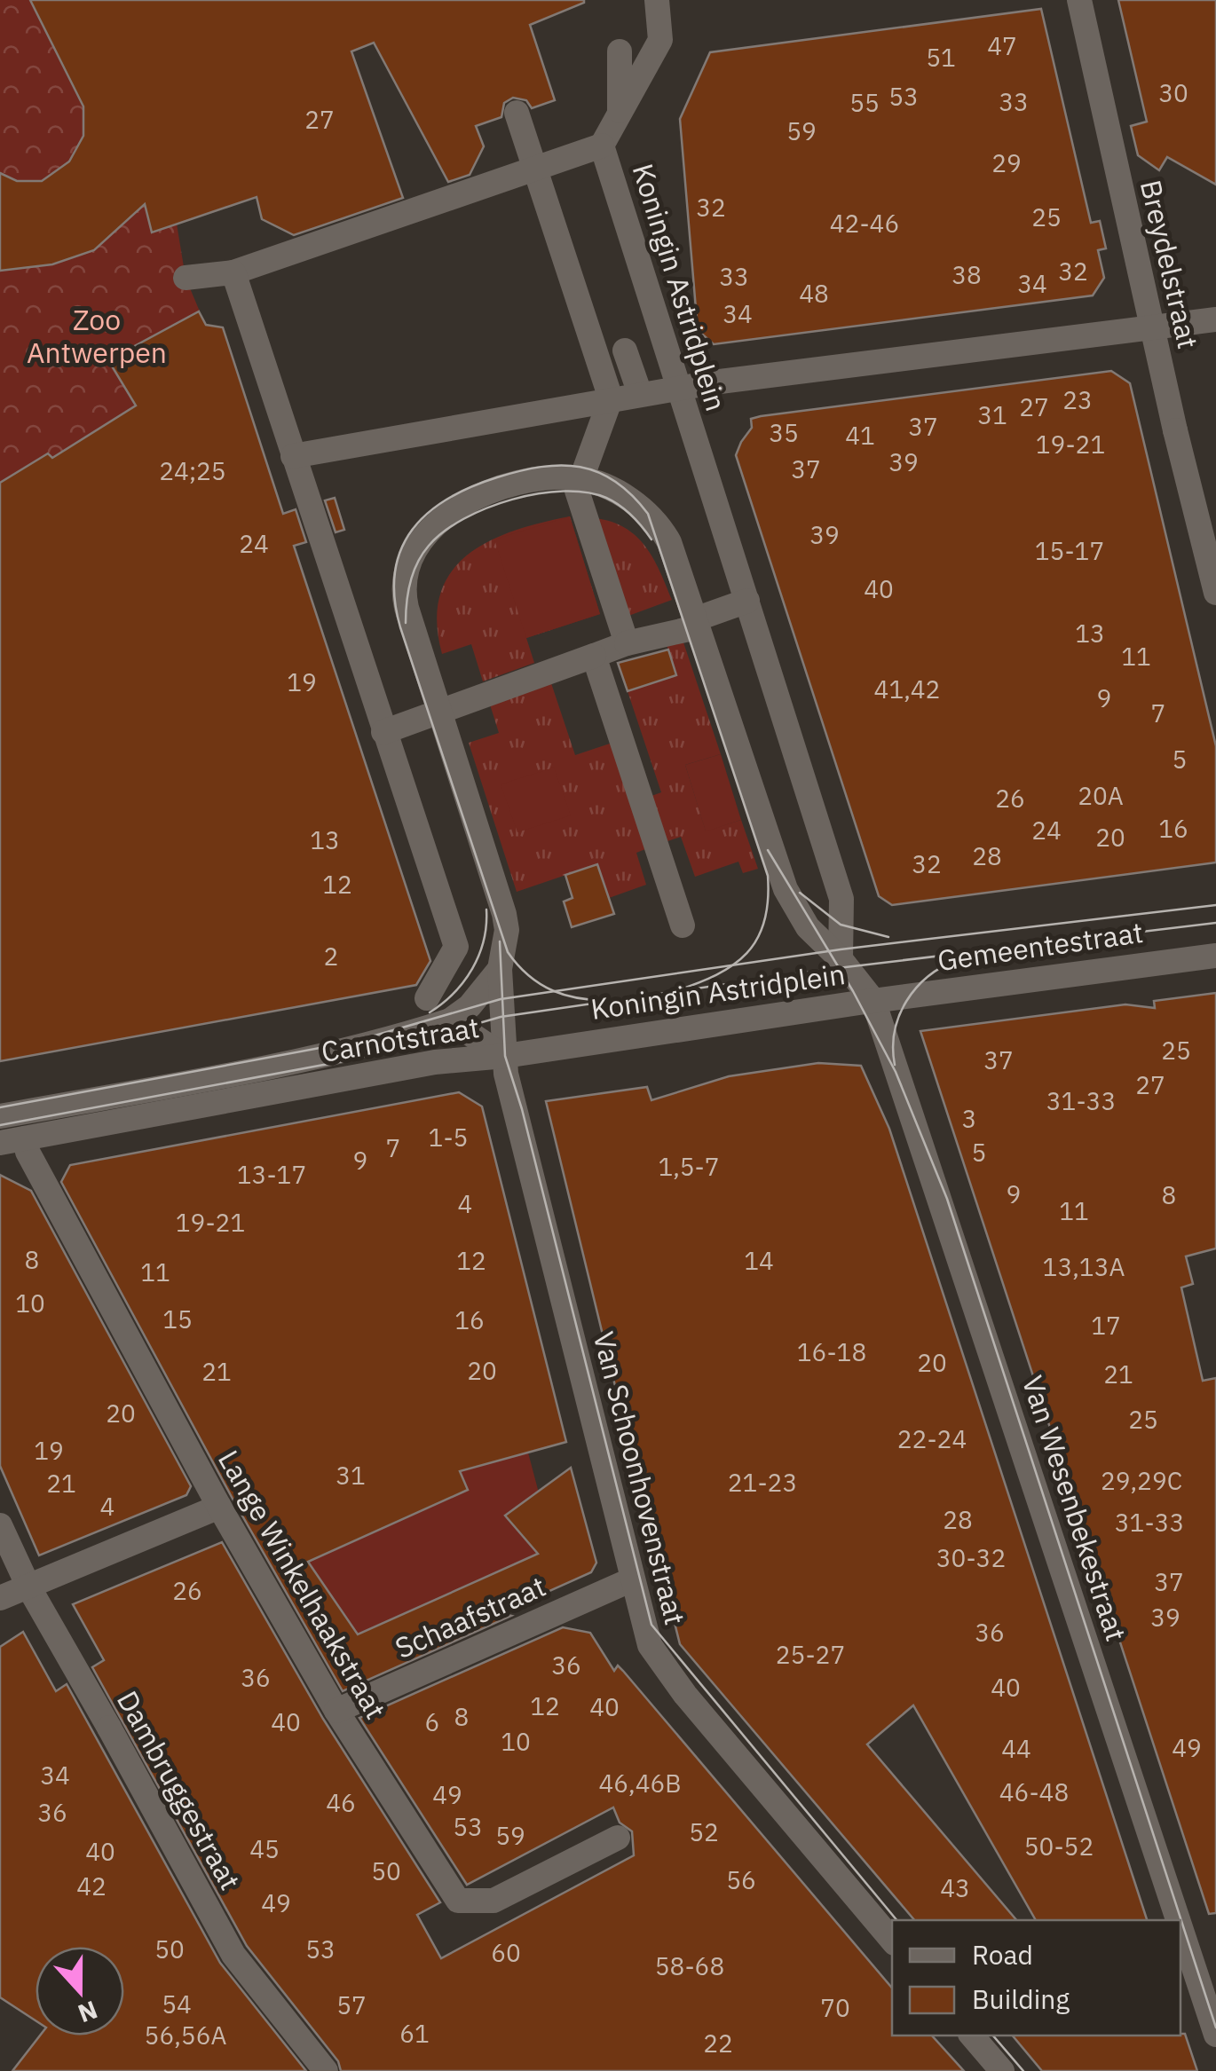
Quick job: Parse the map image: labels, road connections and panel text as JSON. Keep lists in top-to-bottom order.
{
  "streets": {
    "street": [
      "Breydelstraat",
      "Koningin Astridplein",
      "Gemeentestraat",
      "Carnotstraat",
      "Van Schoonhovenstraat",
      "Van Wesenbekestraat",
      "Lange Winkelhaakstraat",
      "Schaafstraat",
      "Dambruggestraat"
    ]
  },
  "crossings": [
    ["Koningin Astridplein", "Gemeentestraat"],
    ["Koningin Astridplein", "Carnotstraat"],
    ["Koningin Astridplein", "Van Schoonhovenstraat"],
    ["Koningin Astridplein", "Van Wesenbekestraat"],
    ["Gemeentestraat", "Van Wesenbekestraat"],
    ["Carnotstraat", "Van Schoonhovenstraat"],
    ["Carnotstraat", "Lange Winkelhaakstraat"],
    ["Van Schoonhovenstraat", "Schaafstraat"],
    ["Lange Winkelhaakstraat", "Schaafstraat"]
  ],
  "parks": ["Zoo Antwerpen"],
  "house_numbers": [
    "47",
    "51",
    "30",
    "53",
    "33",
    "55",
    "27",
    "59",
    "29",
    "32",
    "25",
    "42-46",
    "32",
    "38",
    "33",
    "34",
    "48",
    "34",
    "23",
    "27",
    "31",
    "37",
    "35",
    "41",
    "19-21",
    "39",
    "37",
    "24;25",
    "39",
    "24",
    "15-17",
    "40",
    "13",
    "11",
    "19",
    "41,42",
    "9",
    "7",
    "5",
    "20A",
    "26",
    "16",
    "24",
    "20",
    "13",
    "28",
    "32",
    "12",
    "2",
    "25",
    "37",
    "27",
    "31-33",
    "3",
    "1-5",
    "7",
    "5",
    "9",
    "1,5-7",
    "13-17",
    "9",
    "8",
    "4",
    "11",
    "19-21",
    "8",
    "12",
    "14",
    "13,13A",
    "11",
    "10",
    "15",
    "16",
    "17",
    "16-18",
    "20",
    "20",
    "21",
    "21",
    "20",
    "25",
    "22-24",
    "19",
    "31",
    "29,29C",
    "21-23",
    "21",
    "4",
    "28",
    "31-33",
    "30-32",
    "37",
    "26",
    "39",
    "36",
    "25-27",
    "36",
    "36",
    "40",
    "12",
    "40",
    "8",
    "40",
    "6",
    "10",
    "49",
    "44",
    "34",
    "46,46B",
    "46-48",
    "49",
    "46",
    "36",
    "53",
    "52",
    "59",
    "50-52",
    "45",
    "40",
    "50",
    "56",
    "42",
    "43",
    "49",
    "50",
    "53",
    "60",
    "58-68",
    "54",
    "57",
    "70",
    "61",
    "56,56A",
    "22"
  ],
  "legend": ["Road", "Building"],
  "north": "bottom"
}
